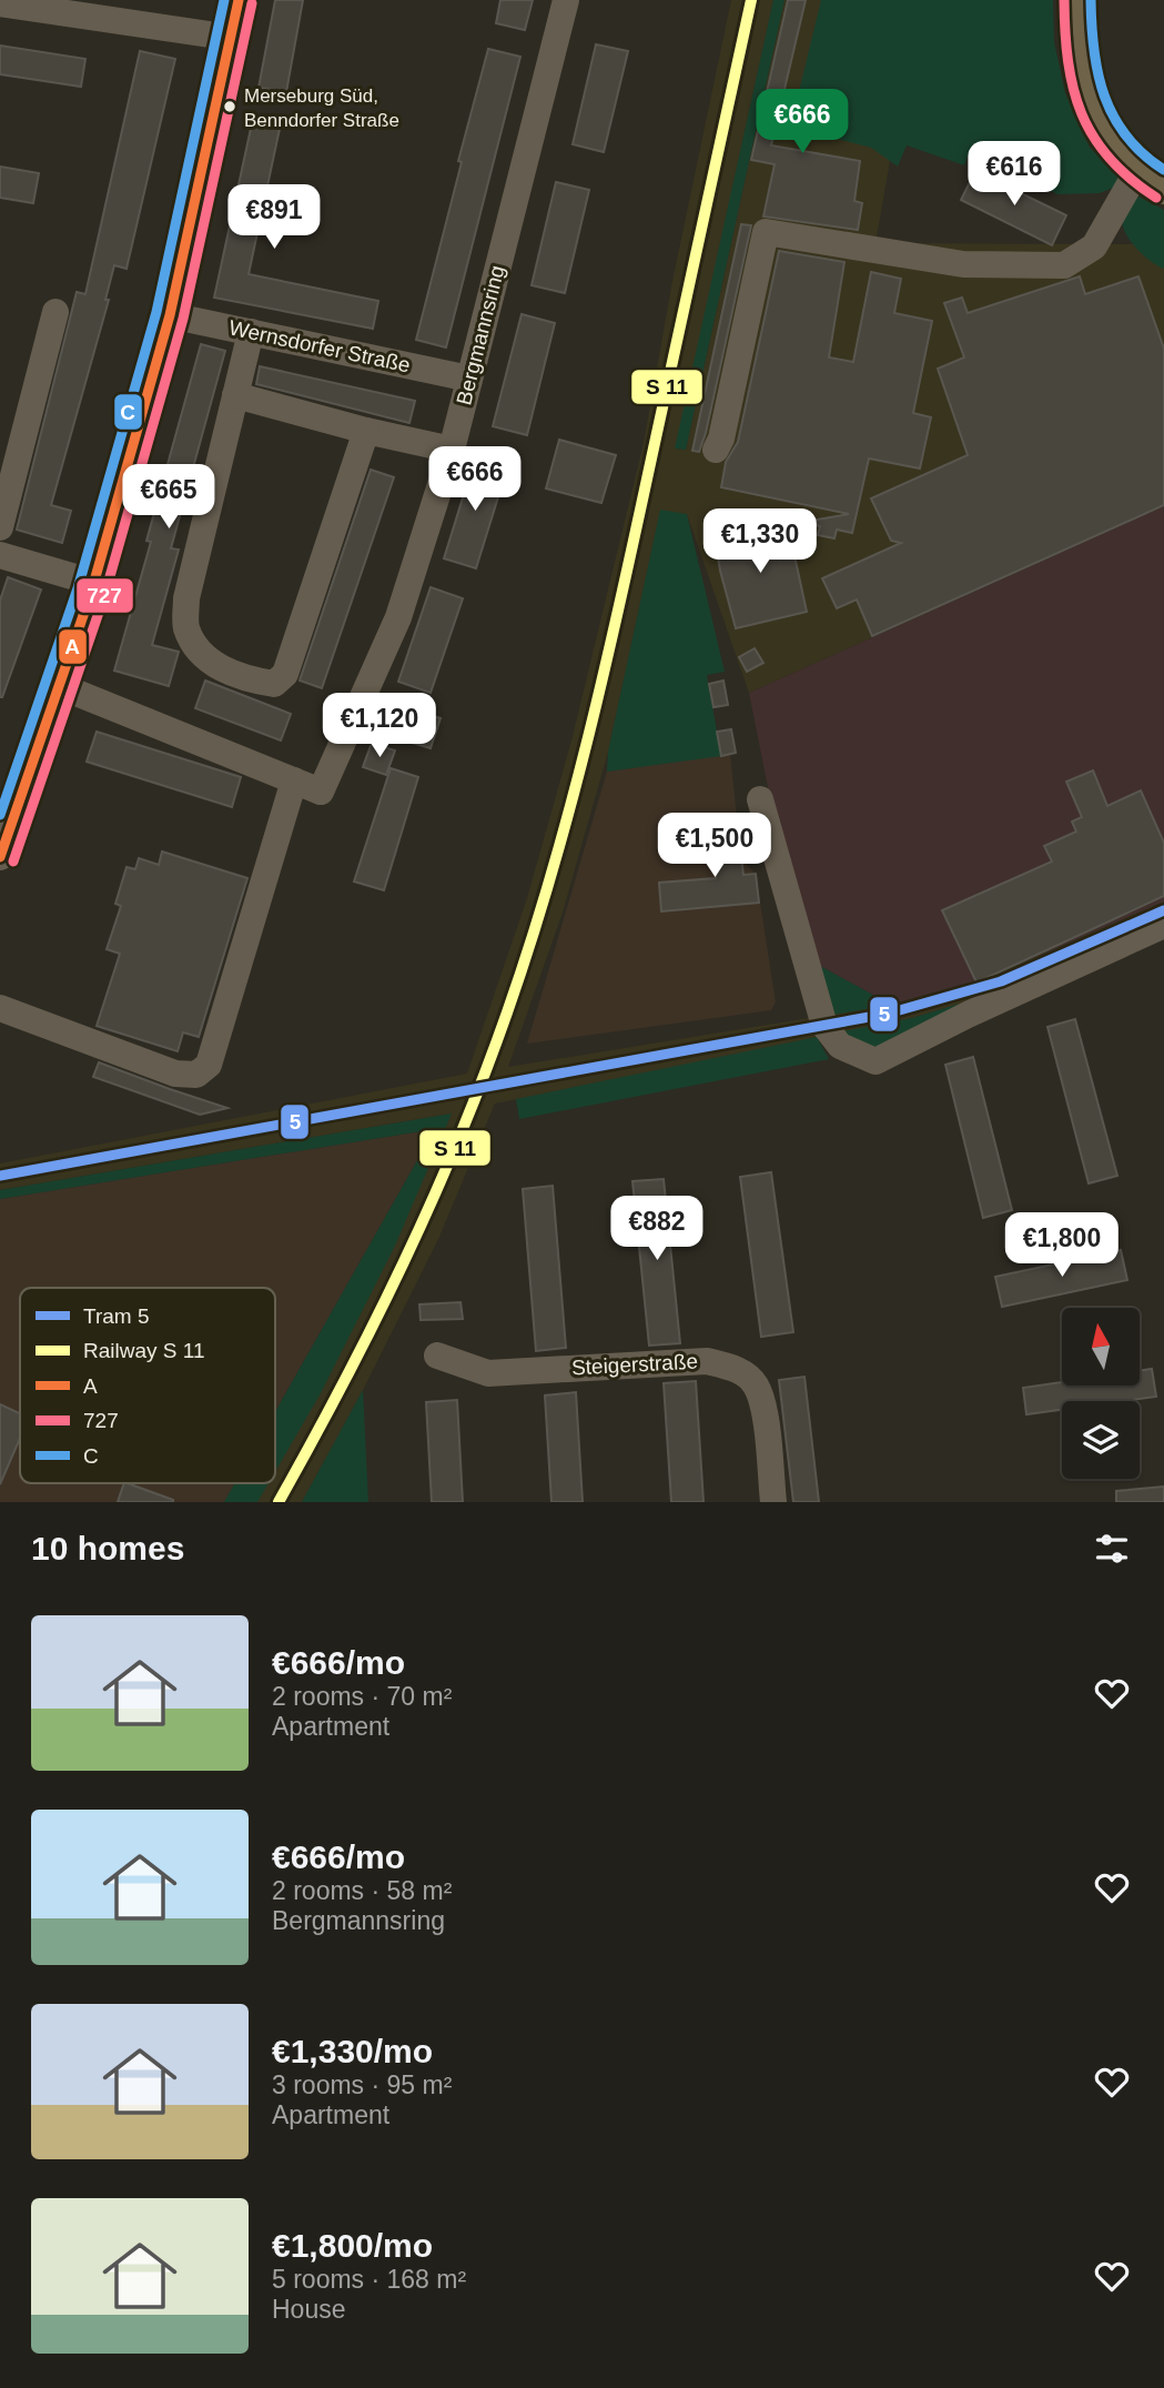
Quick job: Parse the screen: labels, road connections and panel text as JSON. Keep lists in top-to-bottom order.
{
  "streets": {
    "street": ["Bergmannsring", "Wernsdorfer Straße", "Steigerstraße"]
  },
  "crossings": [
    ["Bergmannsring", "Wernsdorfer Straße"]
  ],
  "places": ["Merseburg Süd, Benndorfer Straße"],
  "lines": [
    "transit line A",
    "transit line 727",
    "transit line C",
    "tram line 5"
  ],
  "legend": [
    "Tram 5",
    "Railway S 11",
    "A",
    "727",
    "C"
  ],
  "north": "top",
  "page": {
    "price": [
      "€666",
      "€616",
      "€891",
      "€666",
      "€665",
      "€1,330",
      "€1,120",
      "€1,500",
      "€882",
      "€1,800"
    ],
    "heading": "10 homes",
    "list": [
      {
        "name": "€666/mo",
        "note": "2 rooms · 70 m² · Apartment"
      },
      {
        "name": "€666/mo",
        "note": "2 rooms · 58 m² · Bergmannsring"
      },
      {
        "name": "€1,330/mo",
        "note": "3 rooms · 95 m² · Apartment"
      },
      {
        "name": "€1,800/mo",
        "note": "5 rooms · 168 m² · House"
      }
    ]
  }
}
